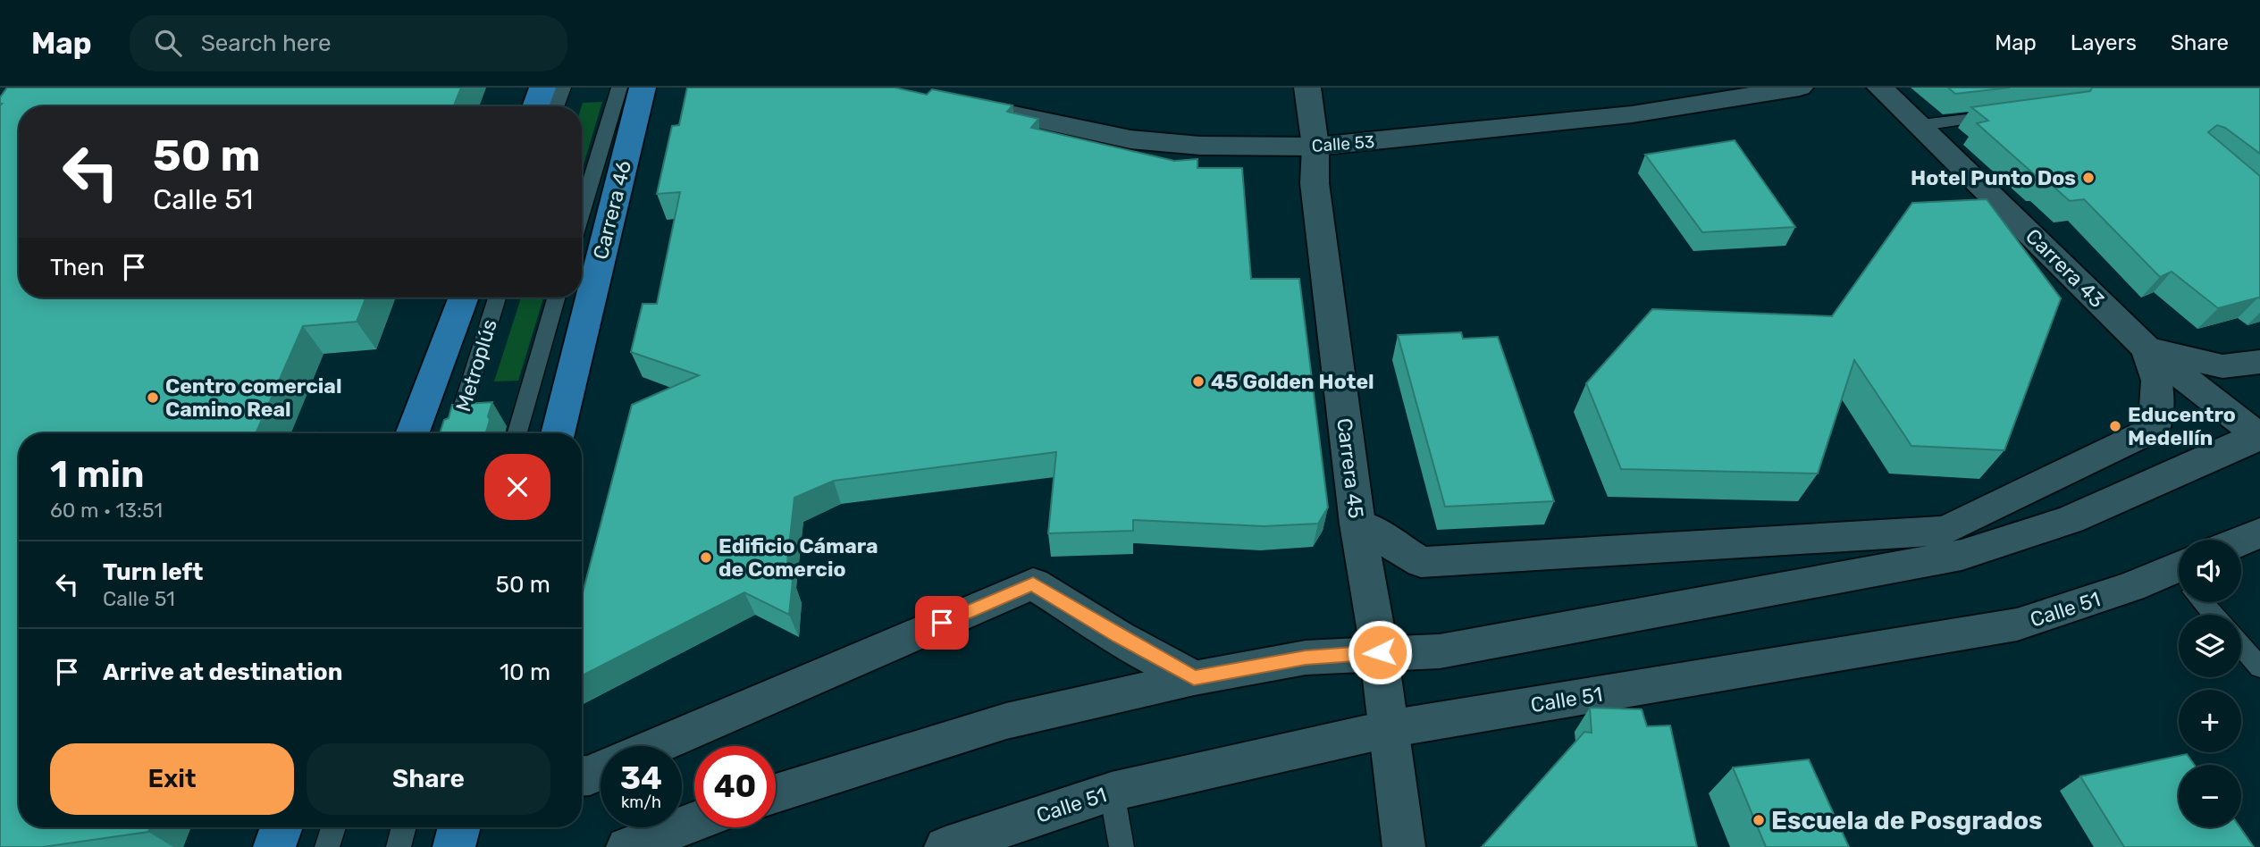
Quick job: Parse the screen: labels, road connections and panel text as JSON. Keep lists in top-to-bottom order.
{
  "streets": {
    "main road": ["Carrera 46"],
    "street": [
      "Calle 53",
      "Carrera 43",
      "Carrera 45",
      "Calle 51"
    ],
    "lane": ["Metroplús"]
  },
  "crossings": [
    ["Calle 53", "Carrera 45"],
    ["Carrera 45", "Calle 51"]
  ],
  "places": [
    "Hotel Punto Dos",
    "45 Golden Hotel",
    "Centro comercial Camino Real",
    "Educentro Medellín",
    "Edificio Cámara de Comercio",
    "Escuela de Posgrados"
  ],
  "page": {
    "header": "Map",
    "search": "Search here",
    "nav": ["Map", "Layers", "Share"],
    "turn": ["50 m", "Calle 51"],
    "then": "Then",
    "heading": ["1 min", "60 m · 13:51"],
    "map_buttons": ["+", "−"],
    "list": [
      {
        "name": "Turn left",
        "note": "Calle 51",
        "value": "50 m"
      },
      {
        "name": "Arrive at destination",
        "value": "10 m"
      }
    ],
    "buttons": ["Exit", "Share"],
    "speed": "34 km/h",
    "limit": "40"
  }
}
